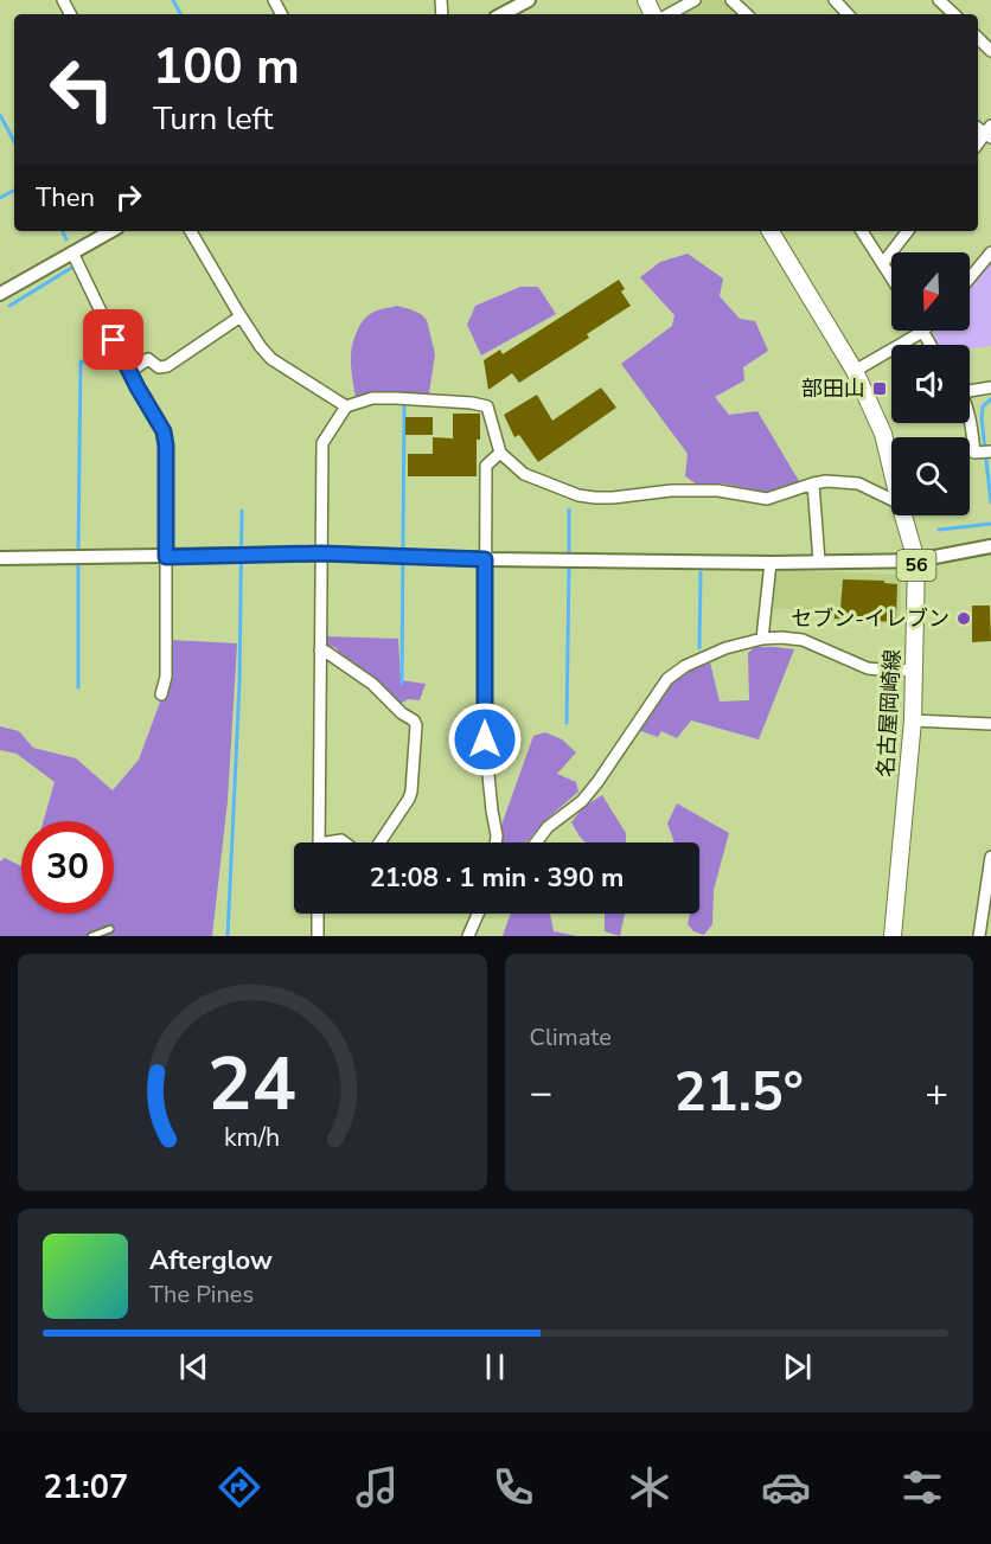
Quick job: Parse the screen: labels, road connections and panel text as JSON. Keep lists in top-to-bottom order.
{
  "streets": {
    "main road": ["56", "名古屋岡崎線"]
  },
  "places": {
    "transit": ["部田山"],
    "other": ["セブン-イレブン"]
  },
  "north": "bottom",
  "page": {
    "turn": ["100 m", "Turn left"],
    "then": "Then",
    "limit": "30",
    "trip": "21:08 · 1 min · 390 m",
    "tile": "Climate",
    "heat": ["−", "21.5°", "+"],
    "song": ["Afterglow", "The Pines"],
    "tabs": "21:07",
    "gauge": ["24", "km/h"]
  }
}
